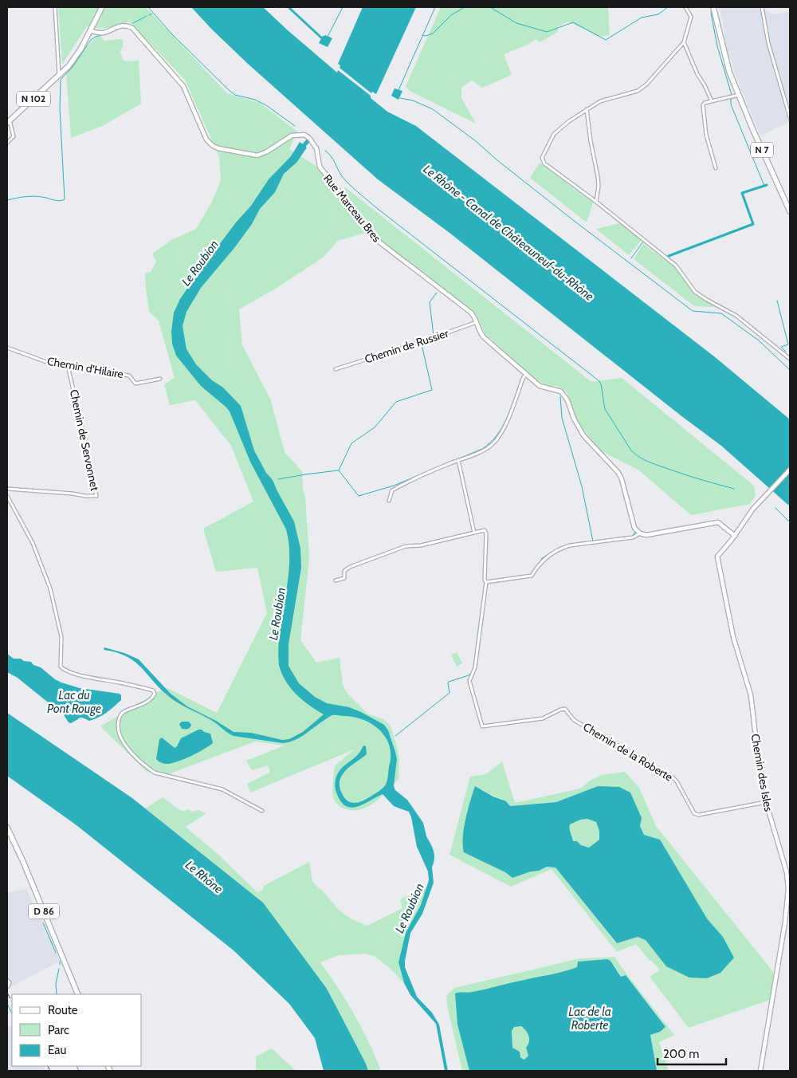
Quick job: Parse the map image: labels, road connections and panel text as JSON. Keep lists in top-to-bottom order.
{
  "streets": {
    "main road": ["N 102", "N 7", "D 86"],
    "street": [
      "Rue Marceau Bres",
      "Chemin de Russier",
      "Chemin d'Hilaire",
      "Chemin de Servonnet",
      "Chemin de la Roberte",
      "Chemin des Isles"
    ]
  },
  "crossings": [
    ["N 102", "Rue Marceau Bres"],
    ["Rue Marceau Bres", "Chemin de Russier"],
    ["Chemin d'Hilaire", "Chemin de Servonnet"],
    ["Chemin de la Roberte", "Chemin des Isles"]
  ],
  "water": [
    "Le Rhône - Canal de Châteauneuf-du-Rhône",
    "Le Roubion",
    "Lac du Pont Rouge",
    "Le Rhône",
    "Lac de la Roberte"
  ],
  "legend": ["Route", "Parc", "Eau"],
  "scale_bar": "200 m"
}
